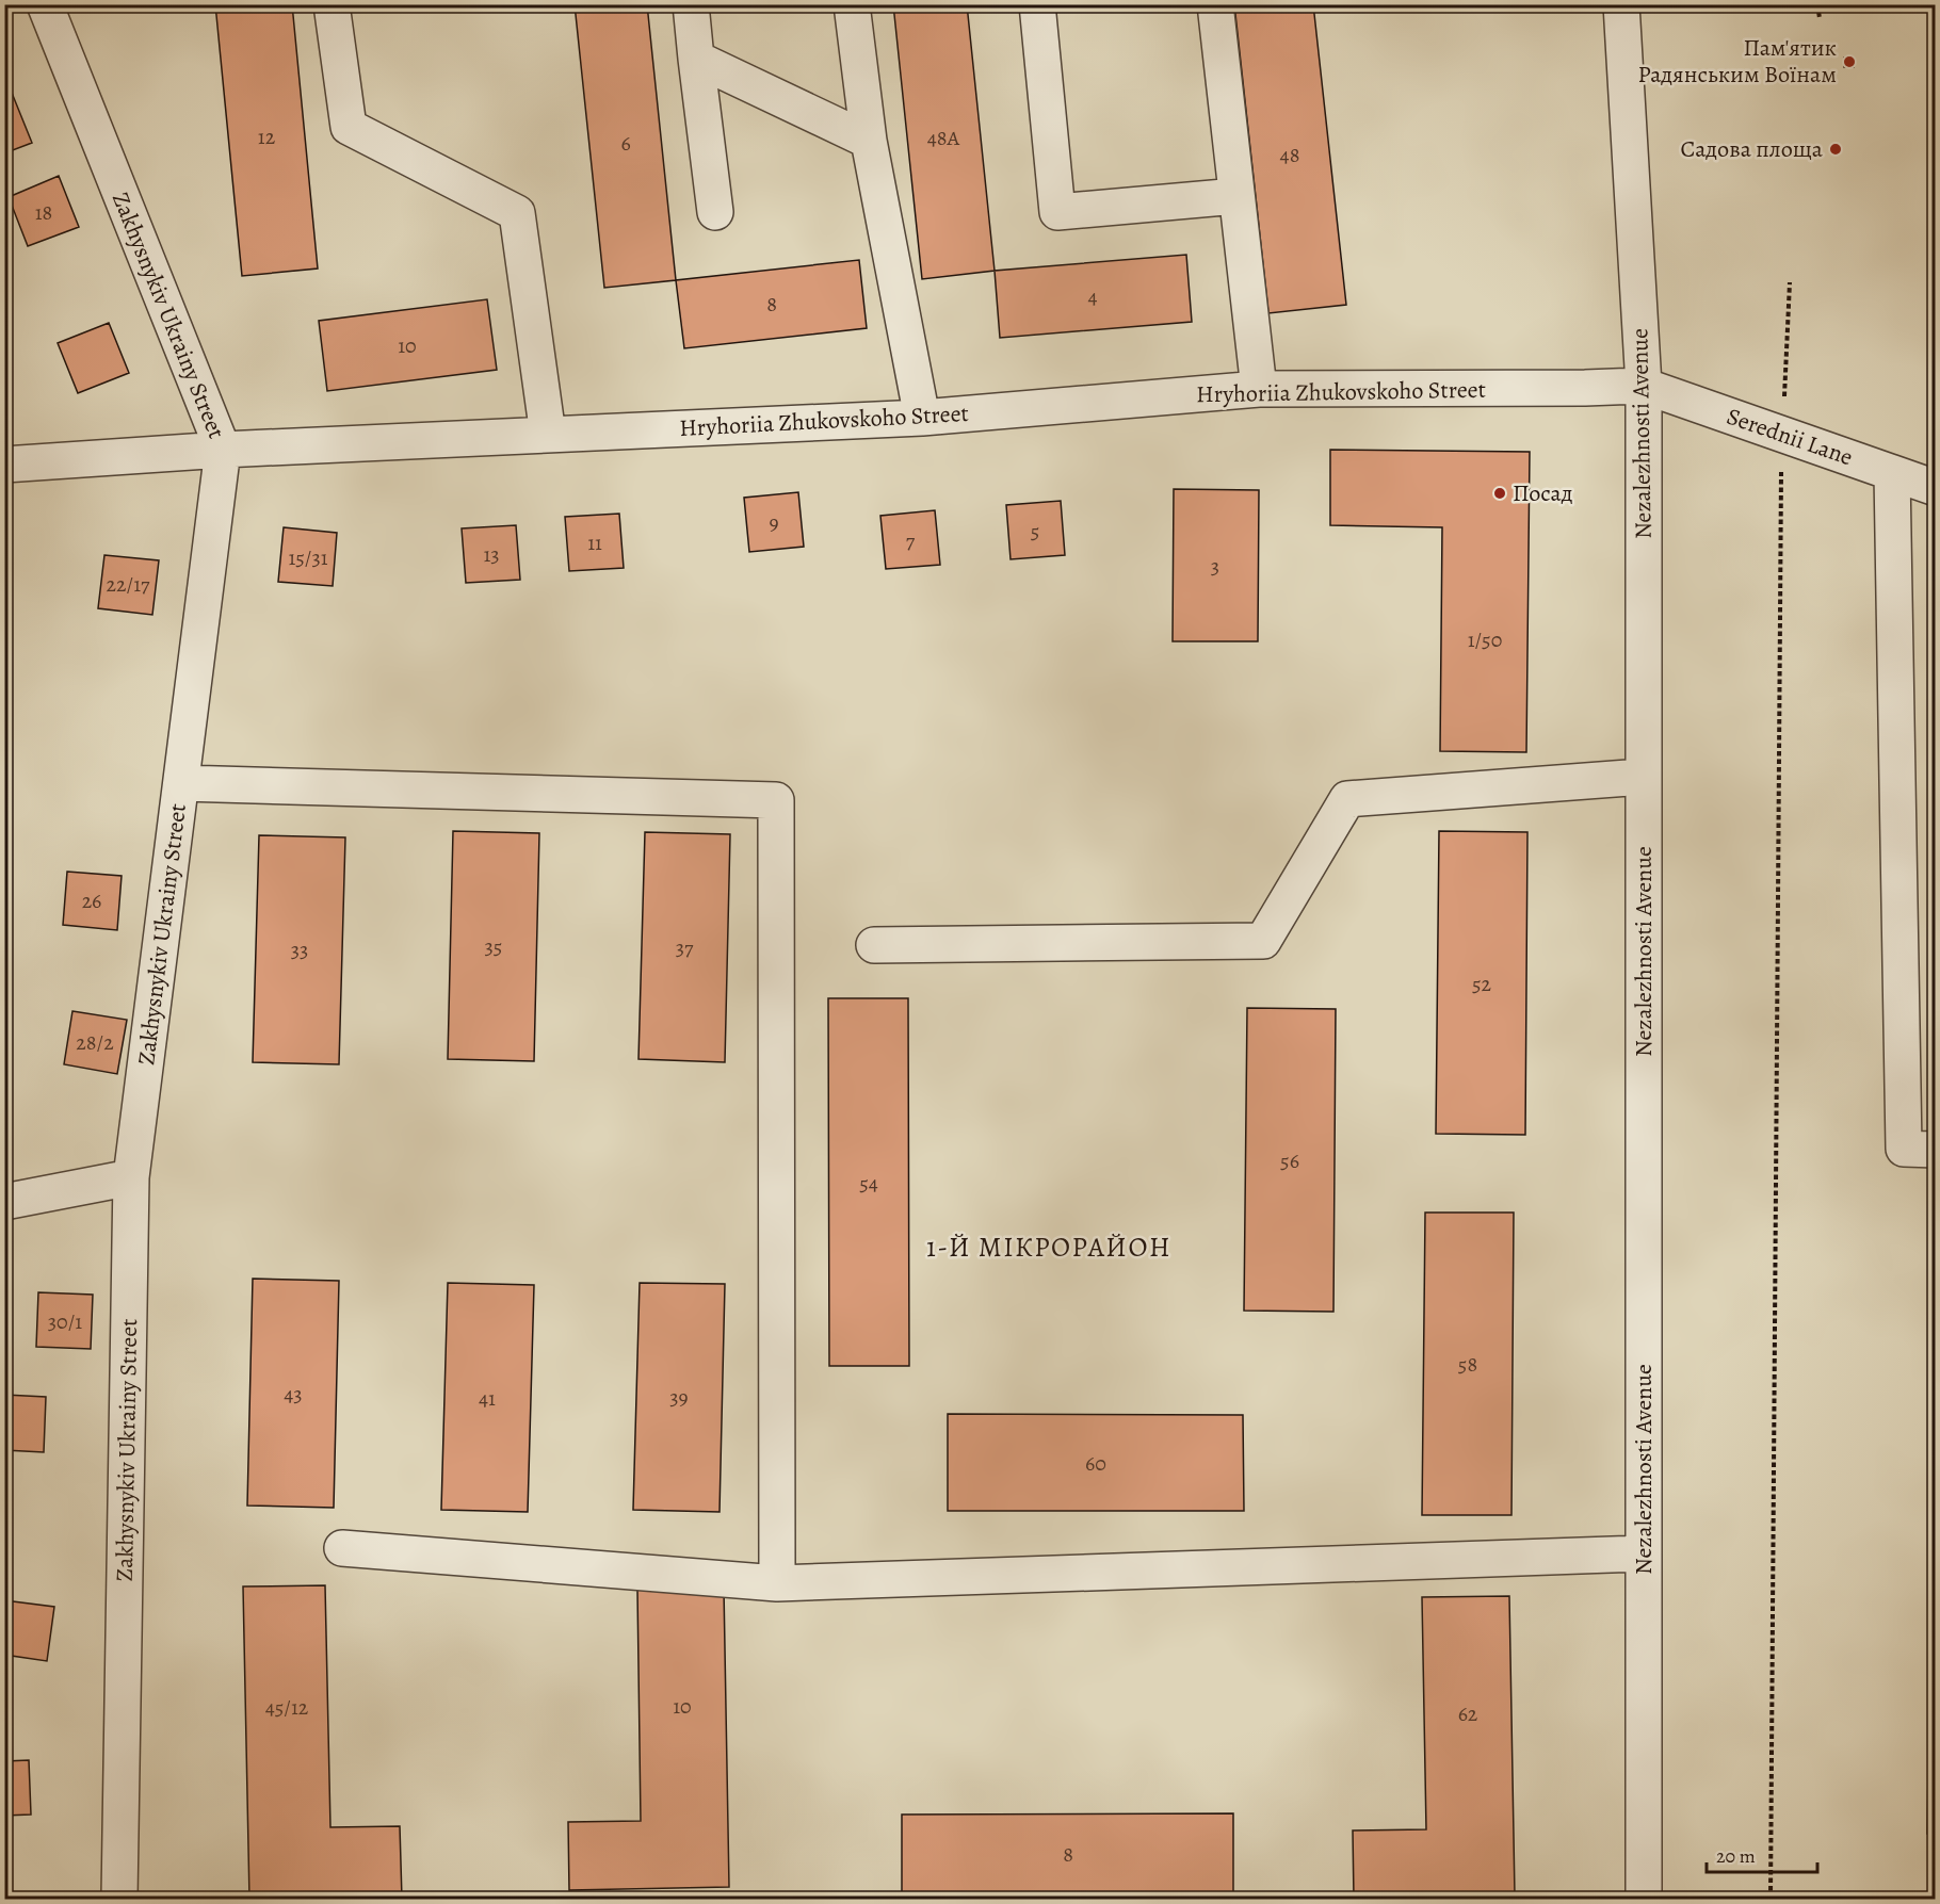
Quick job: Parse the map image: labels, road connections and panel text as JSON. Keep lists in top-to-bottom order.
{
  "streets": {
    "street": [
      "Zakhysnykiv Ukrainy Street",
      "Hryhoriia Zhukovskoho Street",
      "Nezalezhnosti Avenue",
      "Serednii Lane"
    ]
  },
  "crossings": [
    ["Zakhysnykiv Ukrainy Street", "Hryhoriia Zhukovskoho Street"],
    ["Hryhoriia Zhukovskoho Street", "Nezalezhnosti Avenue"],
    ["Hryhoriia Zhukovskoho Street", "Serednii Lane"],
    ["Nezalezhnosti Avenue", "Serednii Lane"]
  ],
  "districts": ["1-Й МІКРОРАЙОН"],
  "places": ["Пам'ятик Радянським Воїнам", "Садова площа", "Посад"],
  "house_numbers": [
    "12",
    "48А",
    "6",
    "48",
    "18",
    "4",
    "8",
    "10",
    "9",
    "5",
    "7",
    "11",
    "13",
    "15/31",
    "3",
    "22/17",
    "1/50",
    "26",
    "35",
    "37",
    "33",
    "52",
    "28/2",
    "56",
    "54",
    "30/1",
    "58",
    "43",
    "39",
    "41",
    "60",
    "10",
    "45/12",
    "62",
    "8"
  ],
  "scale_bar": "20 m"
}
